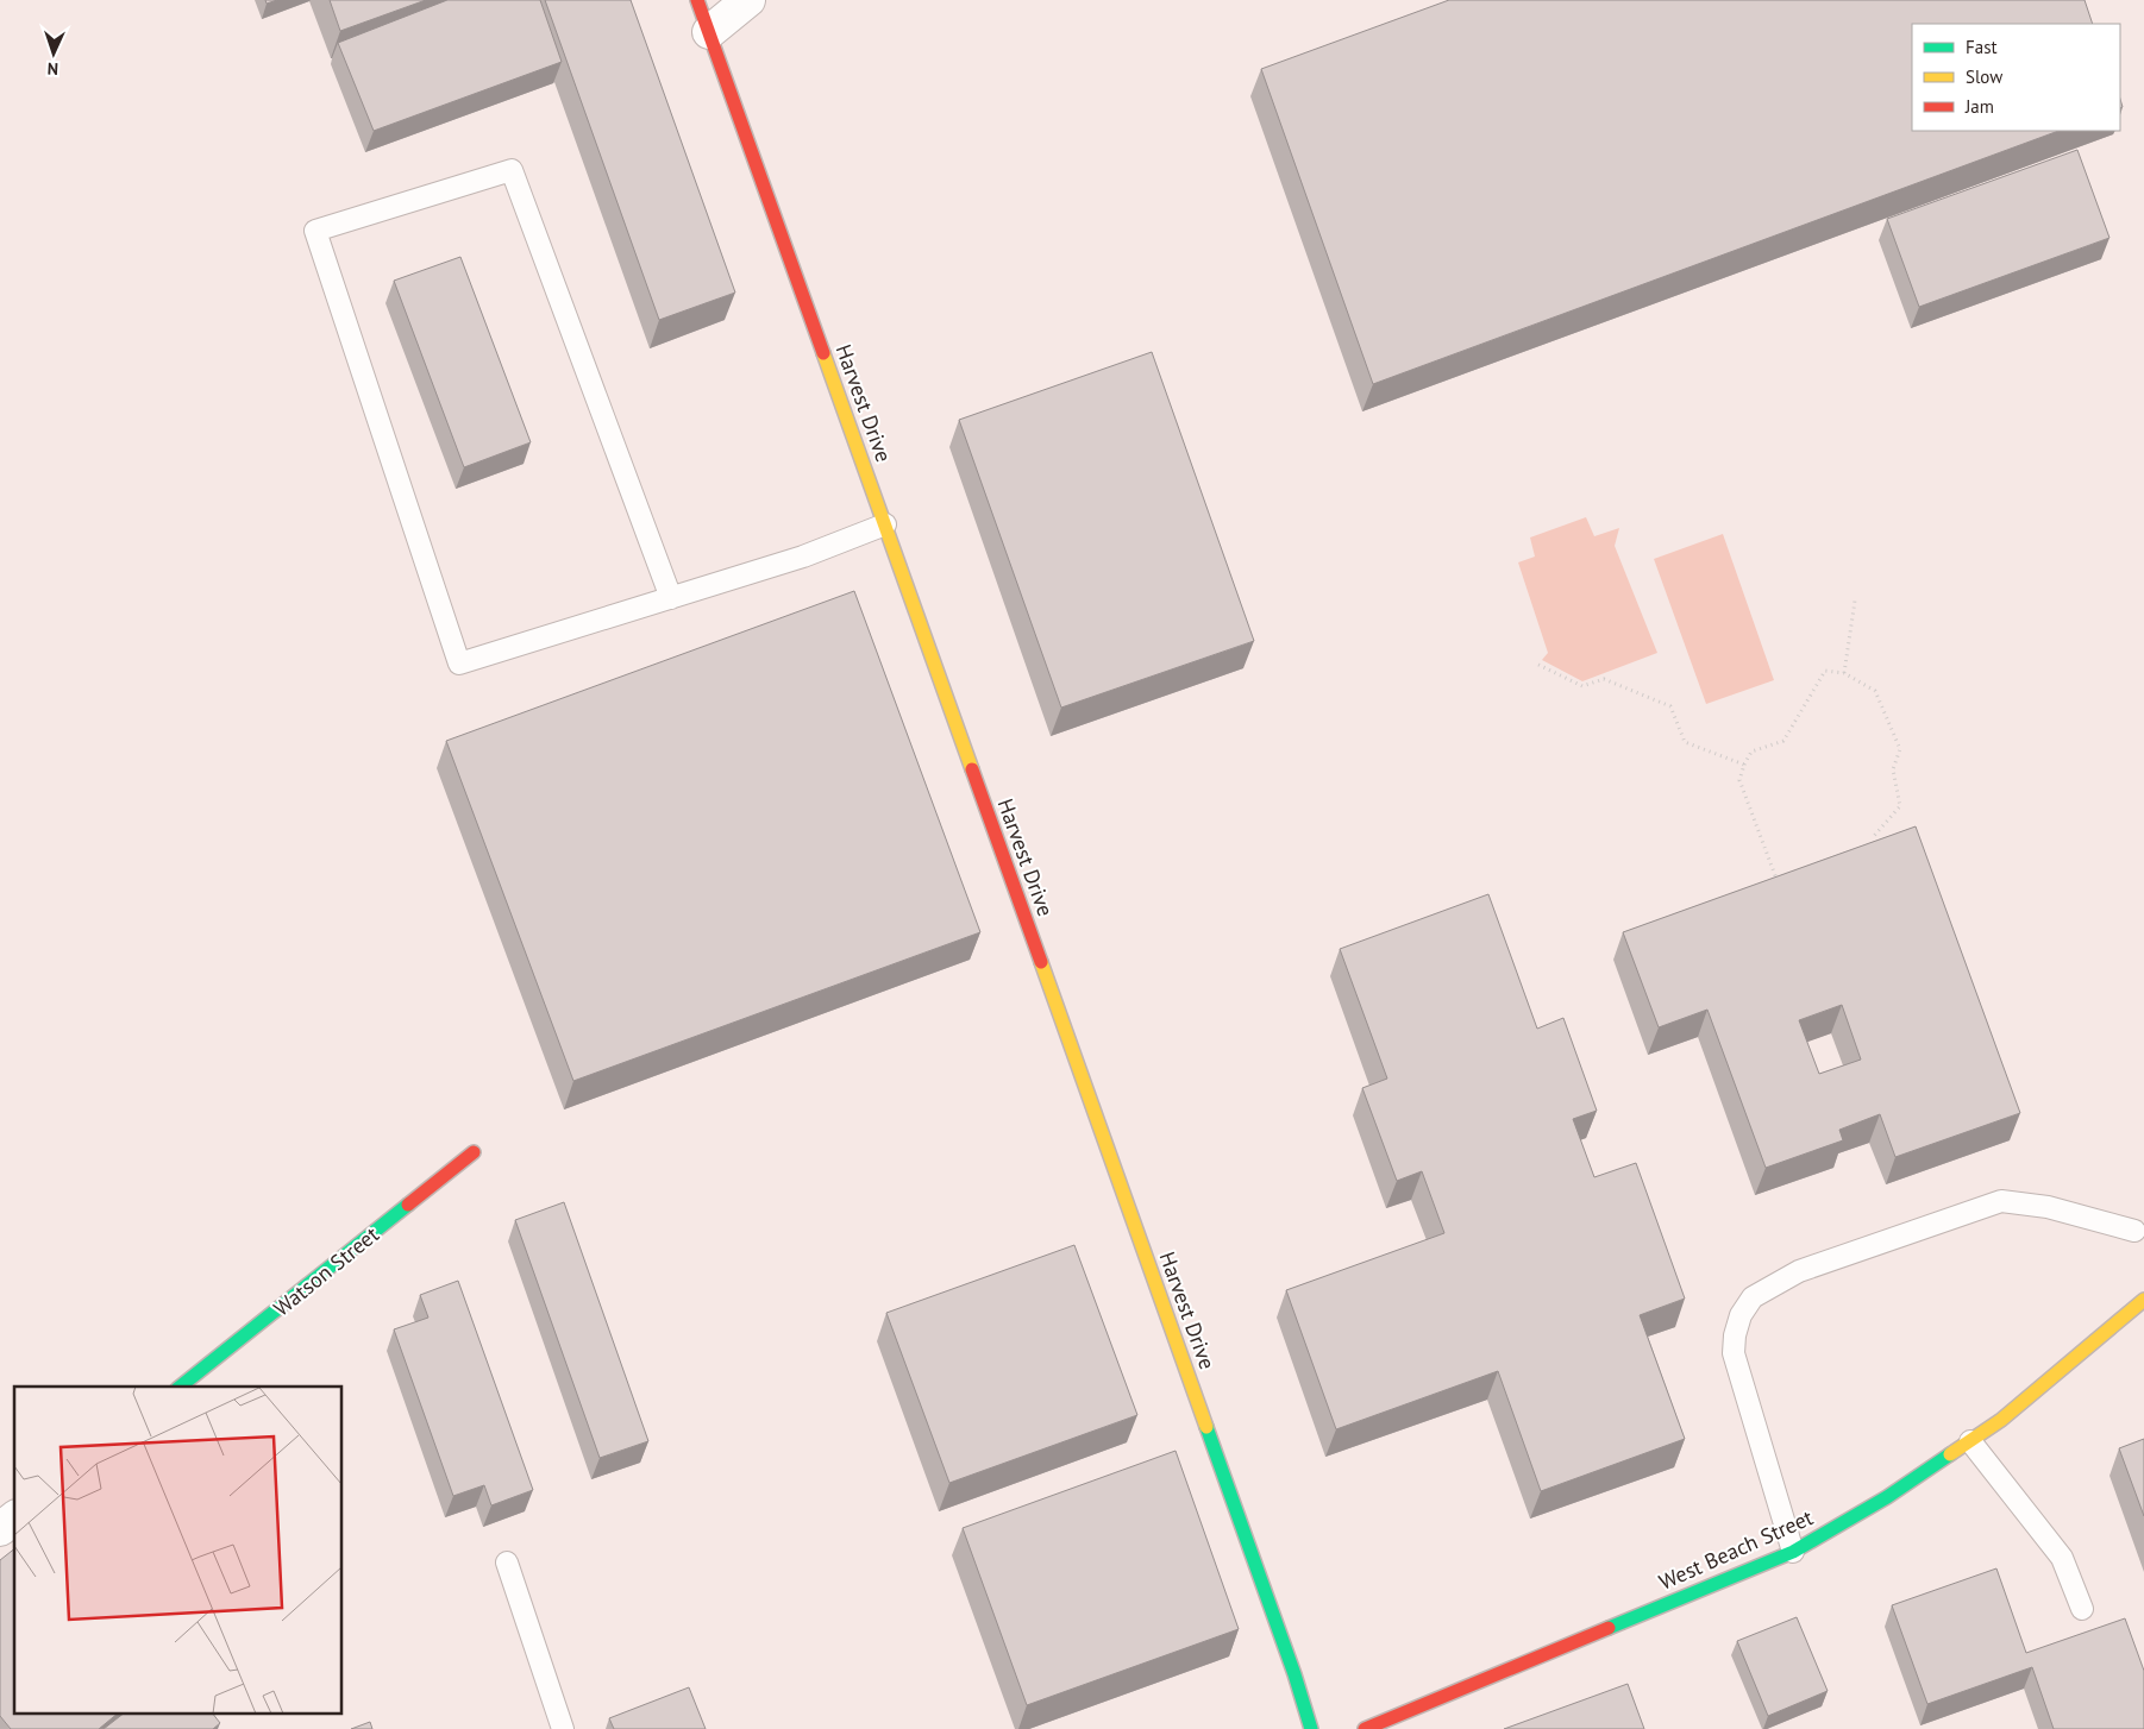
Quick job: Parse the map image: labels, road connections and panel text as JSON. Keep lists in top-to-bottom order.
{
  "streets": {
    "street": ["Harvest Drive", "Watson Street", "West Beach Street"]
  },
  "legend": ["Fast", "Slow", "Jam"],
  "north": "bottom"
}
